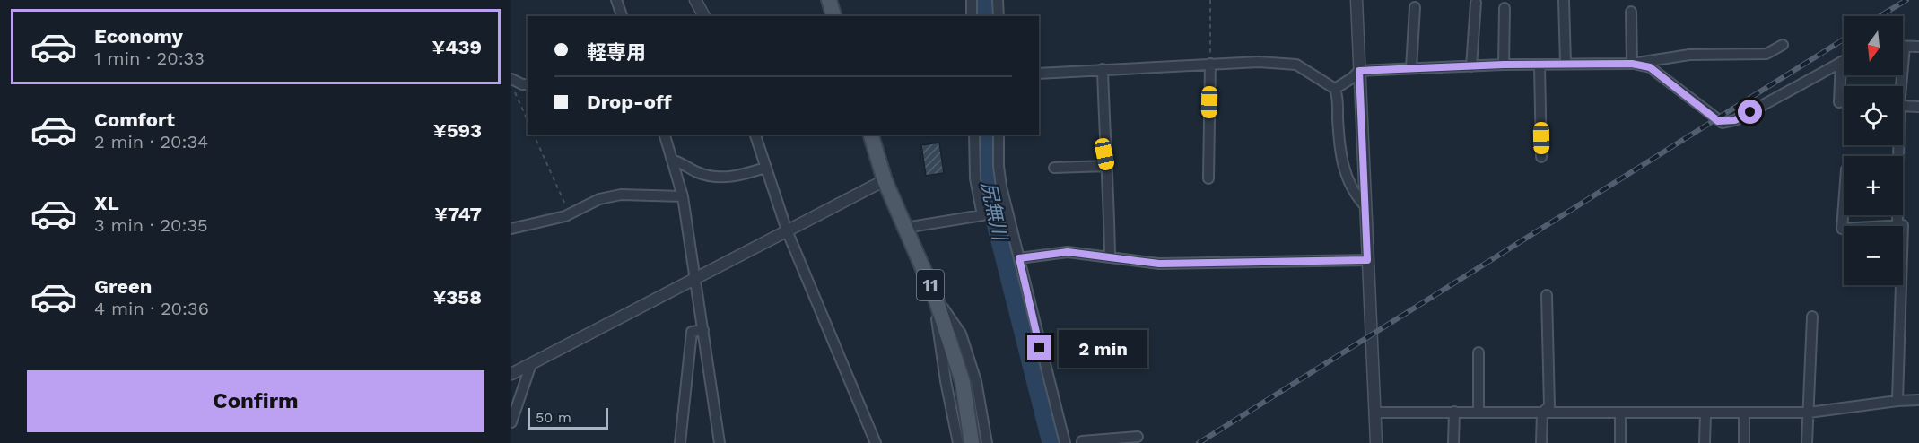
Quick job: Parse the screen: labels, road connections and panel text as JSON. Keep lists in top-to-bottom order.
{
  "streets": {
    "main road": ["11"]
  },
  "water": ["尻無川"],
  "scale_bar": "50 m",
  "north": "bottom",
  "page": {
    "list": [
      {
        "name": "Economy",
        "note": "1 min · 20:33",
        "value": "¥439"
      },
      {
        "name": "Comfort",
        "note": "2 min · 20:34",
        "value": "¥593"
      },
      {
        "name": "XL",
        "note": "3 min · 20:35",
        "value": "¥747"
      },
      {
        "name": "Green",
        "note": "4 min · 20:36",
        "value": "¥358"
      }
    ],
    "map_buttons": ["+", "−"],
    "banner": ["軽専用", "Drop-off"],
    "bubble": "2 min",
    "buttons": "Confirm",
    "scale": "50 m"
  }
}
